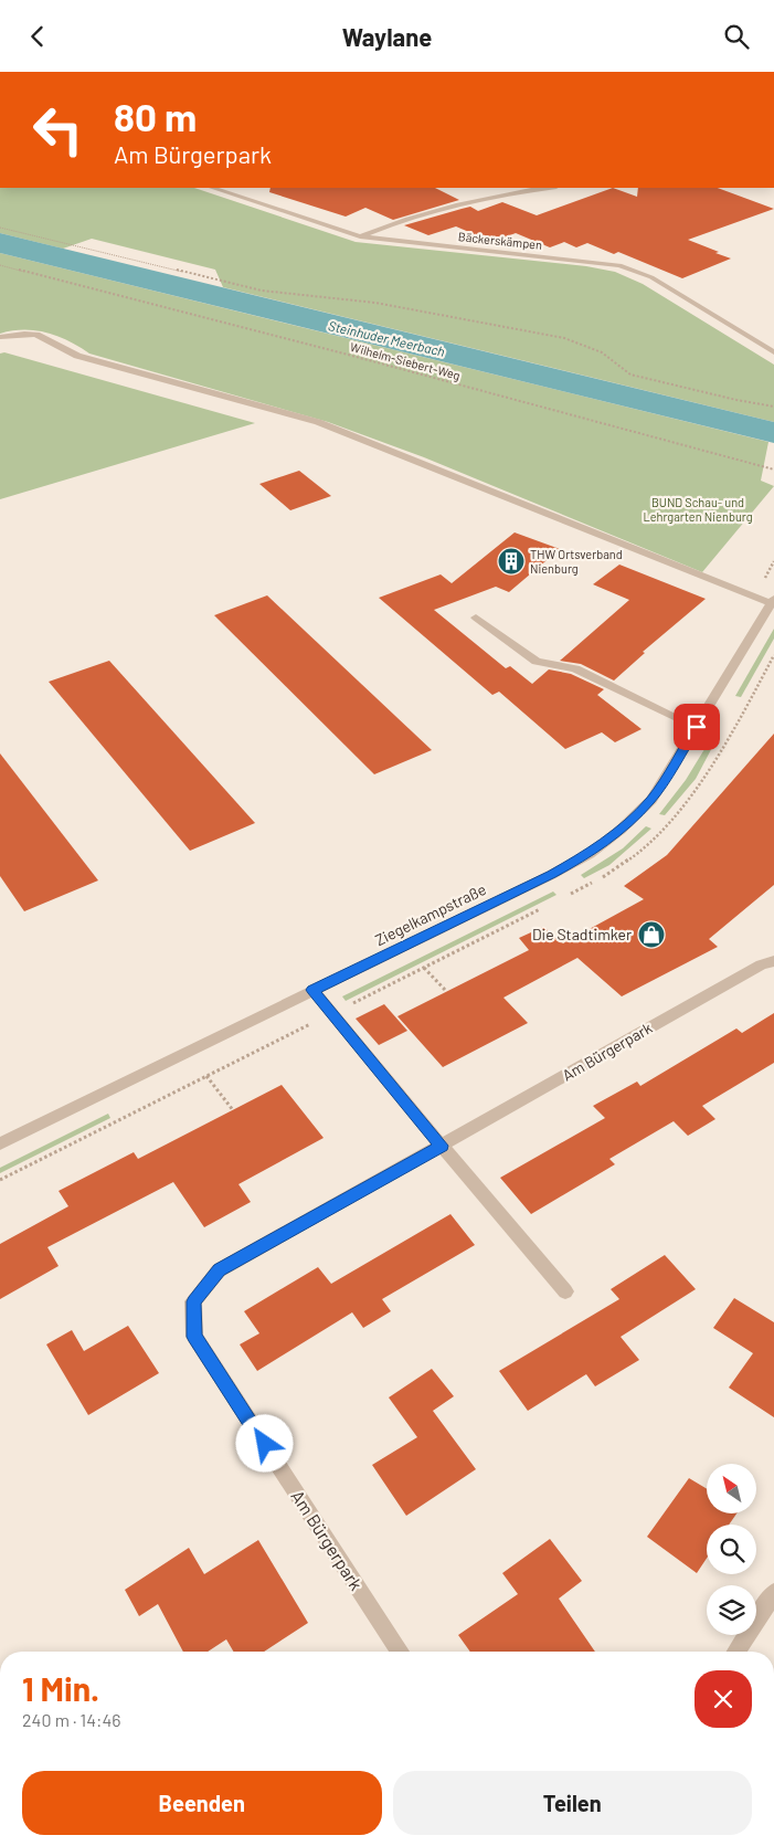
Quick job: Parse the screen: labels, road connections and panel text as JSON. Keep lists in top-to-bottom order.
{
  "streets": {
    "street": ["Bäckerskämpen", "Ziegelkampstraße", "Am Bürgerpark"],
    "path": ["Wilhelm-Siebert-Weg"]
  },
  "water": ["Steinhuder Meerbach"],
  "parks": ["BUND Schau- und Lehrgarten Nienburg"],
  "places": {
    "building": ["THW Ortsverband Nienburg"],
    "shop": ["Die Stadtimker"]
  },
  "north": "top left",
  "page": {
    "header": "Waylane",
    "turn": ["80 m", "Am Bürgerpark"],
    "heading": ["1 Min.", "240 m · 14:46"],
    "buttons": ["Beenden", "Teilen"]
  }
}
